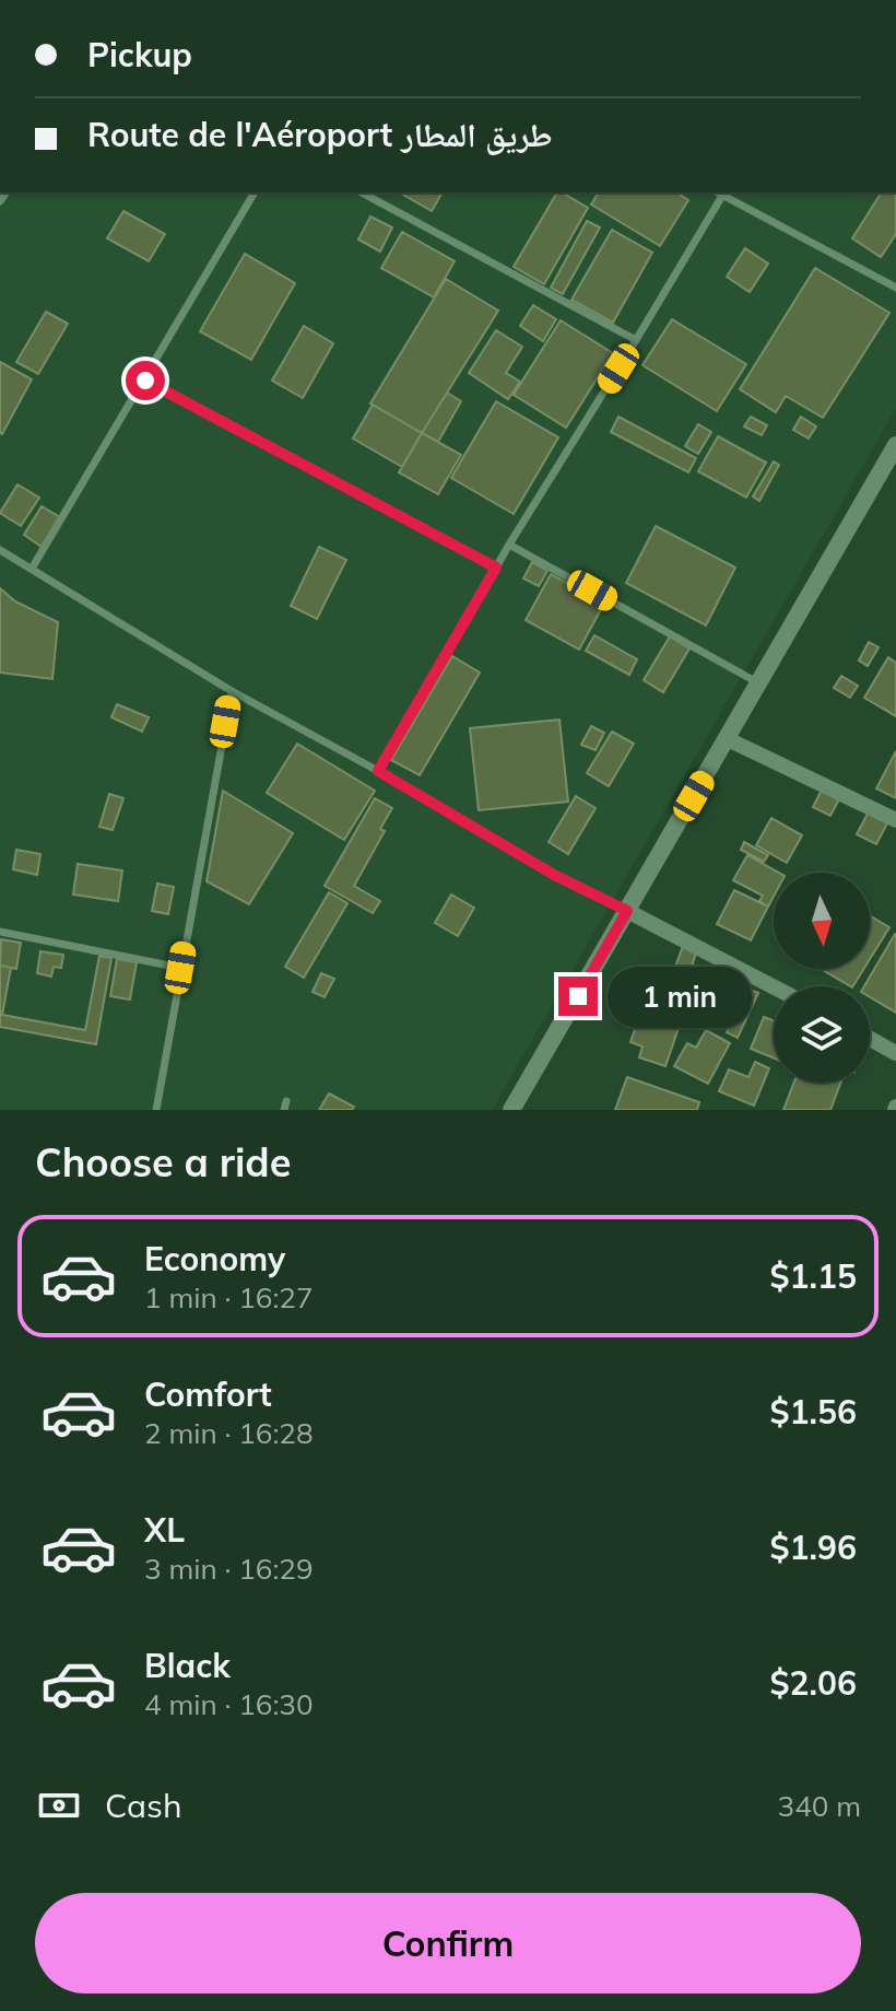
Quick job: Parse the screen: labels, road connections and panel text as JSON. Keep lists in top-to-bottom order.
{
  "north": "bottom",
  "page": {
    "banner": ["Pickup", "Route de l'Aéroport طريق المطار"],
    "bubble": "1 min",
    "heading": "Choose a ride",
    "list": [
      {
        "name": "Economy",
        "note": "1 min · 16:27",
        "value": "$1.15"
      },
      {
        "name": "Comfort",
        "note": "2 min · 16:28",
        "value": "$1.56"
      },
      {
        "name": "XL",
        "note": "3 min · 16:29",
        "value": "$1.96"
      },
      {
        "name": "Black",
        "note": "4 min · 16:30",
        "value": "$2.06"
      }
    ],
    "pay": ["Cash", "340 m"],
    "buttons": "Confirm"
  }
}
